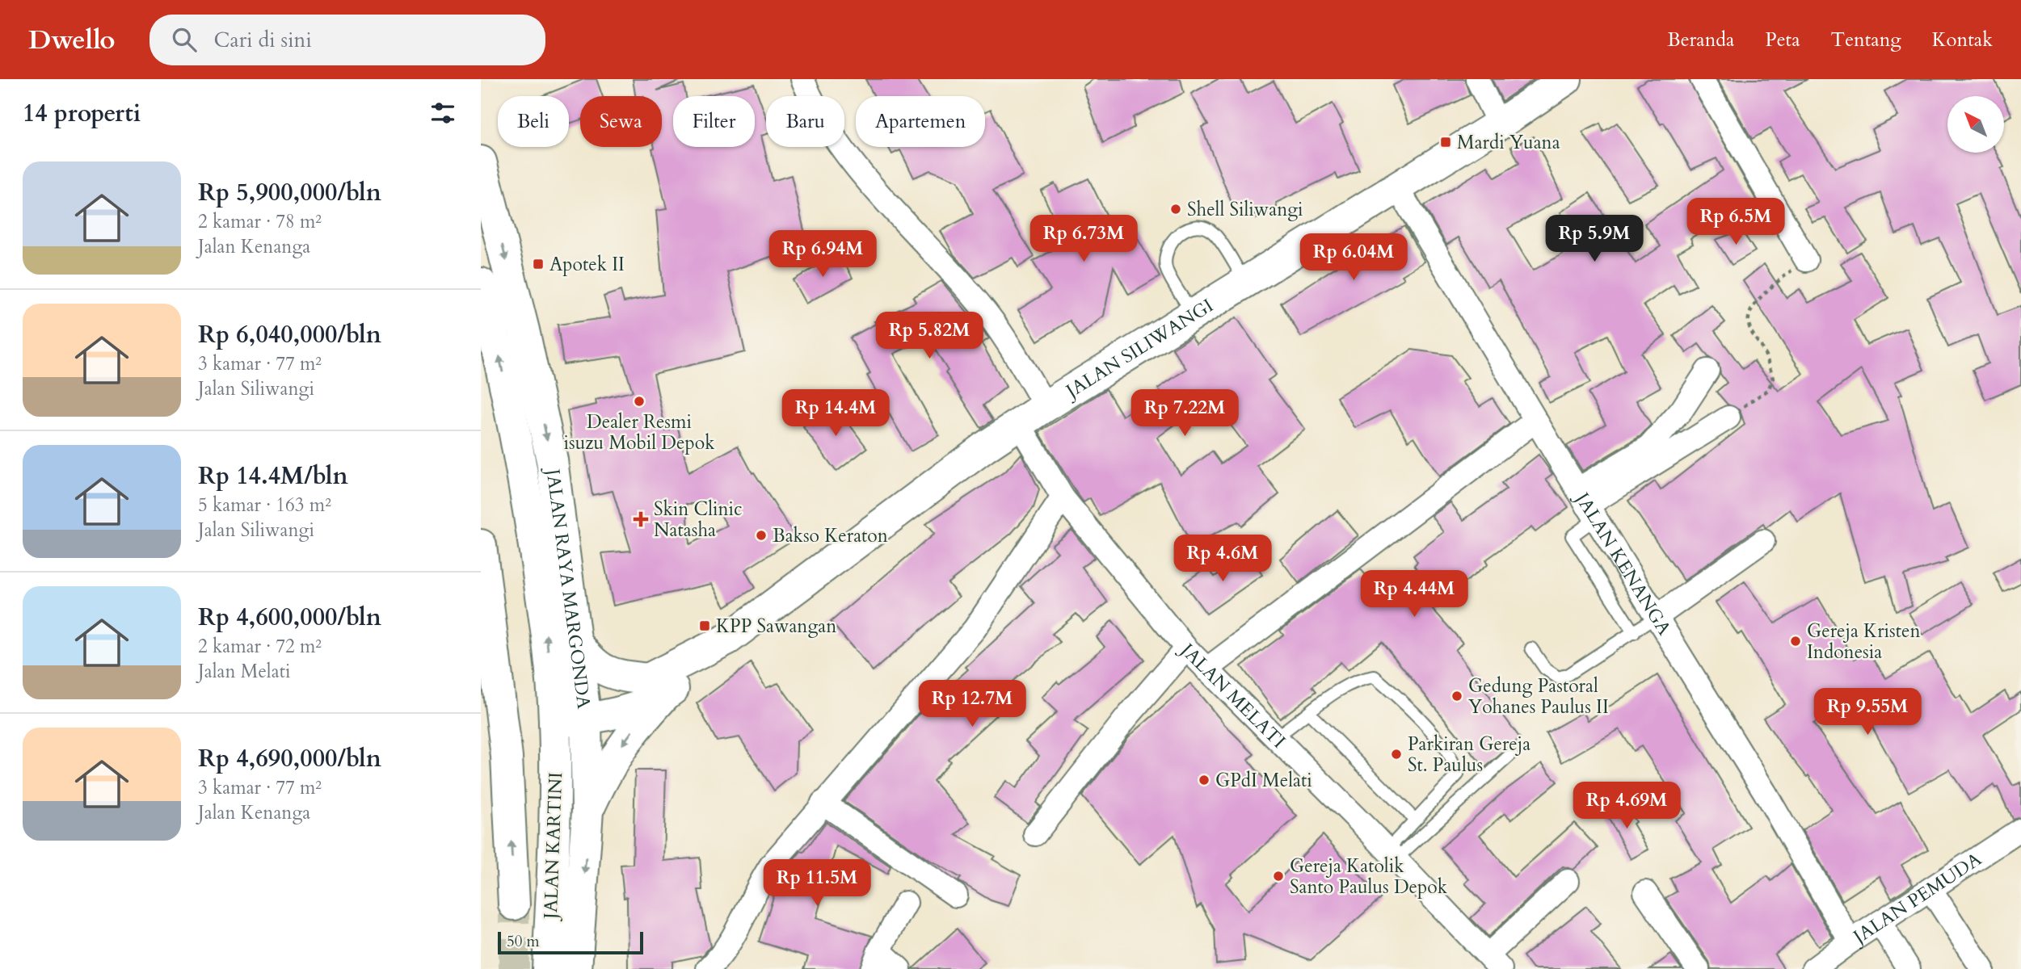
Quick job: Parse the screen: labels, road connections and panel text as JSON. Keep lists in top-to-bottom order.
{
  "streets": {
    "main road": ["JALAN SILIWANGI", "JALAN RAYA MARGONDA", "JALAN KARTINI"],
    "street": ["JALAN KENANGA", "JALAN MELATI", "JALAN PEMUDA"]
  },
  "crossings": [
    ["JALAN SILIWANGI", "JALAN KENANGA"],
    ["JALAN SILIWANGI", "JALAN RAYA MARGONDA"],
    ["JALAN SILIWANGI", "JALAN MELATI"],
    ["JALAN SILIWANGI", "JALAN KARTINI"],
    ["JALAN KENANGA", "JALAN PEMUDA"],
    ["JALAN RAYA MARGONDA", "JALAN KARTINI"]
  ],
  "places": {
    "transit": ["Mardi Yuana", "Apotek II", "KPP Sawangan"],
    "other": [
      "Shell Siliwangi",
      "Dealer Resmi isuzu Mobil Depok",
      "Bakso Keraton",
      "Gereja Kristen Indonesia",
      "Gedung Pastoral Yohanes Paulus II",
      "Parkiran Gereja St. Paulus",
      "GPdI Melati",
      "Gereja Katolik Santo Paulus Depok"
    ],
    "health": ["Skin Clinic Natasha"]
  },
  "scale_bar": "50 m",
  "north": "top left",
  "page": {
    "header": "Dwello",
    "search": "Cari di sini",
    "nav": [
      "Beranda",
      "Peta",
      "Tentang",
      "Kontak"
    ],
    "heading": "14 properti",
    "chip": [
      "Beli",
      "Sewa",
      "Filter",
      "Baru",
      "Apartemen"
    ],
    "list": [
      {
        "name": "Rp 5,900,000/bln",
        "note": "2 kamar · 78 m² · Jalan Kenanga"
      },
      {
        "name": "Rp 6,040,000/bln",
        "note": "3 kamar · 77 m² · Jalan Siliwangi"
      },
      {
        "name": "Rp 14.4M/bln",
        "note": "5 kamar · 163 m² · Jalan Siliwangi"
      },
      {
        "name": "Rp 4,600,000/bln",
        "note": "2 kamar · 72 m² · Jalan Melati"
      },
      {
        "name": "Rp 4,690,000/bln",
        "note": "3 kamar · 77 m² · Jalan Kenanga"
      }
    ],
    "price": [
      "Rp 6.5M",
      "Rp 6.73M",
      "Rp 5.9M",
      "Rp 6.94M",
      "Rp 6.04M",
      "Rp 5.82M",
      "Rp 14.4M",
      "Rp 7.22M",
      "Rp 4.6M",
      "Rp 4.44M",
      "Rp 12.7M",
      "Rp 9.55M",
      "Rp 4.69M",
      "Rp 11.5M"
    ],
    "scale": "50 m"
  }
}
